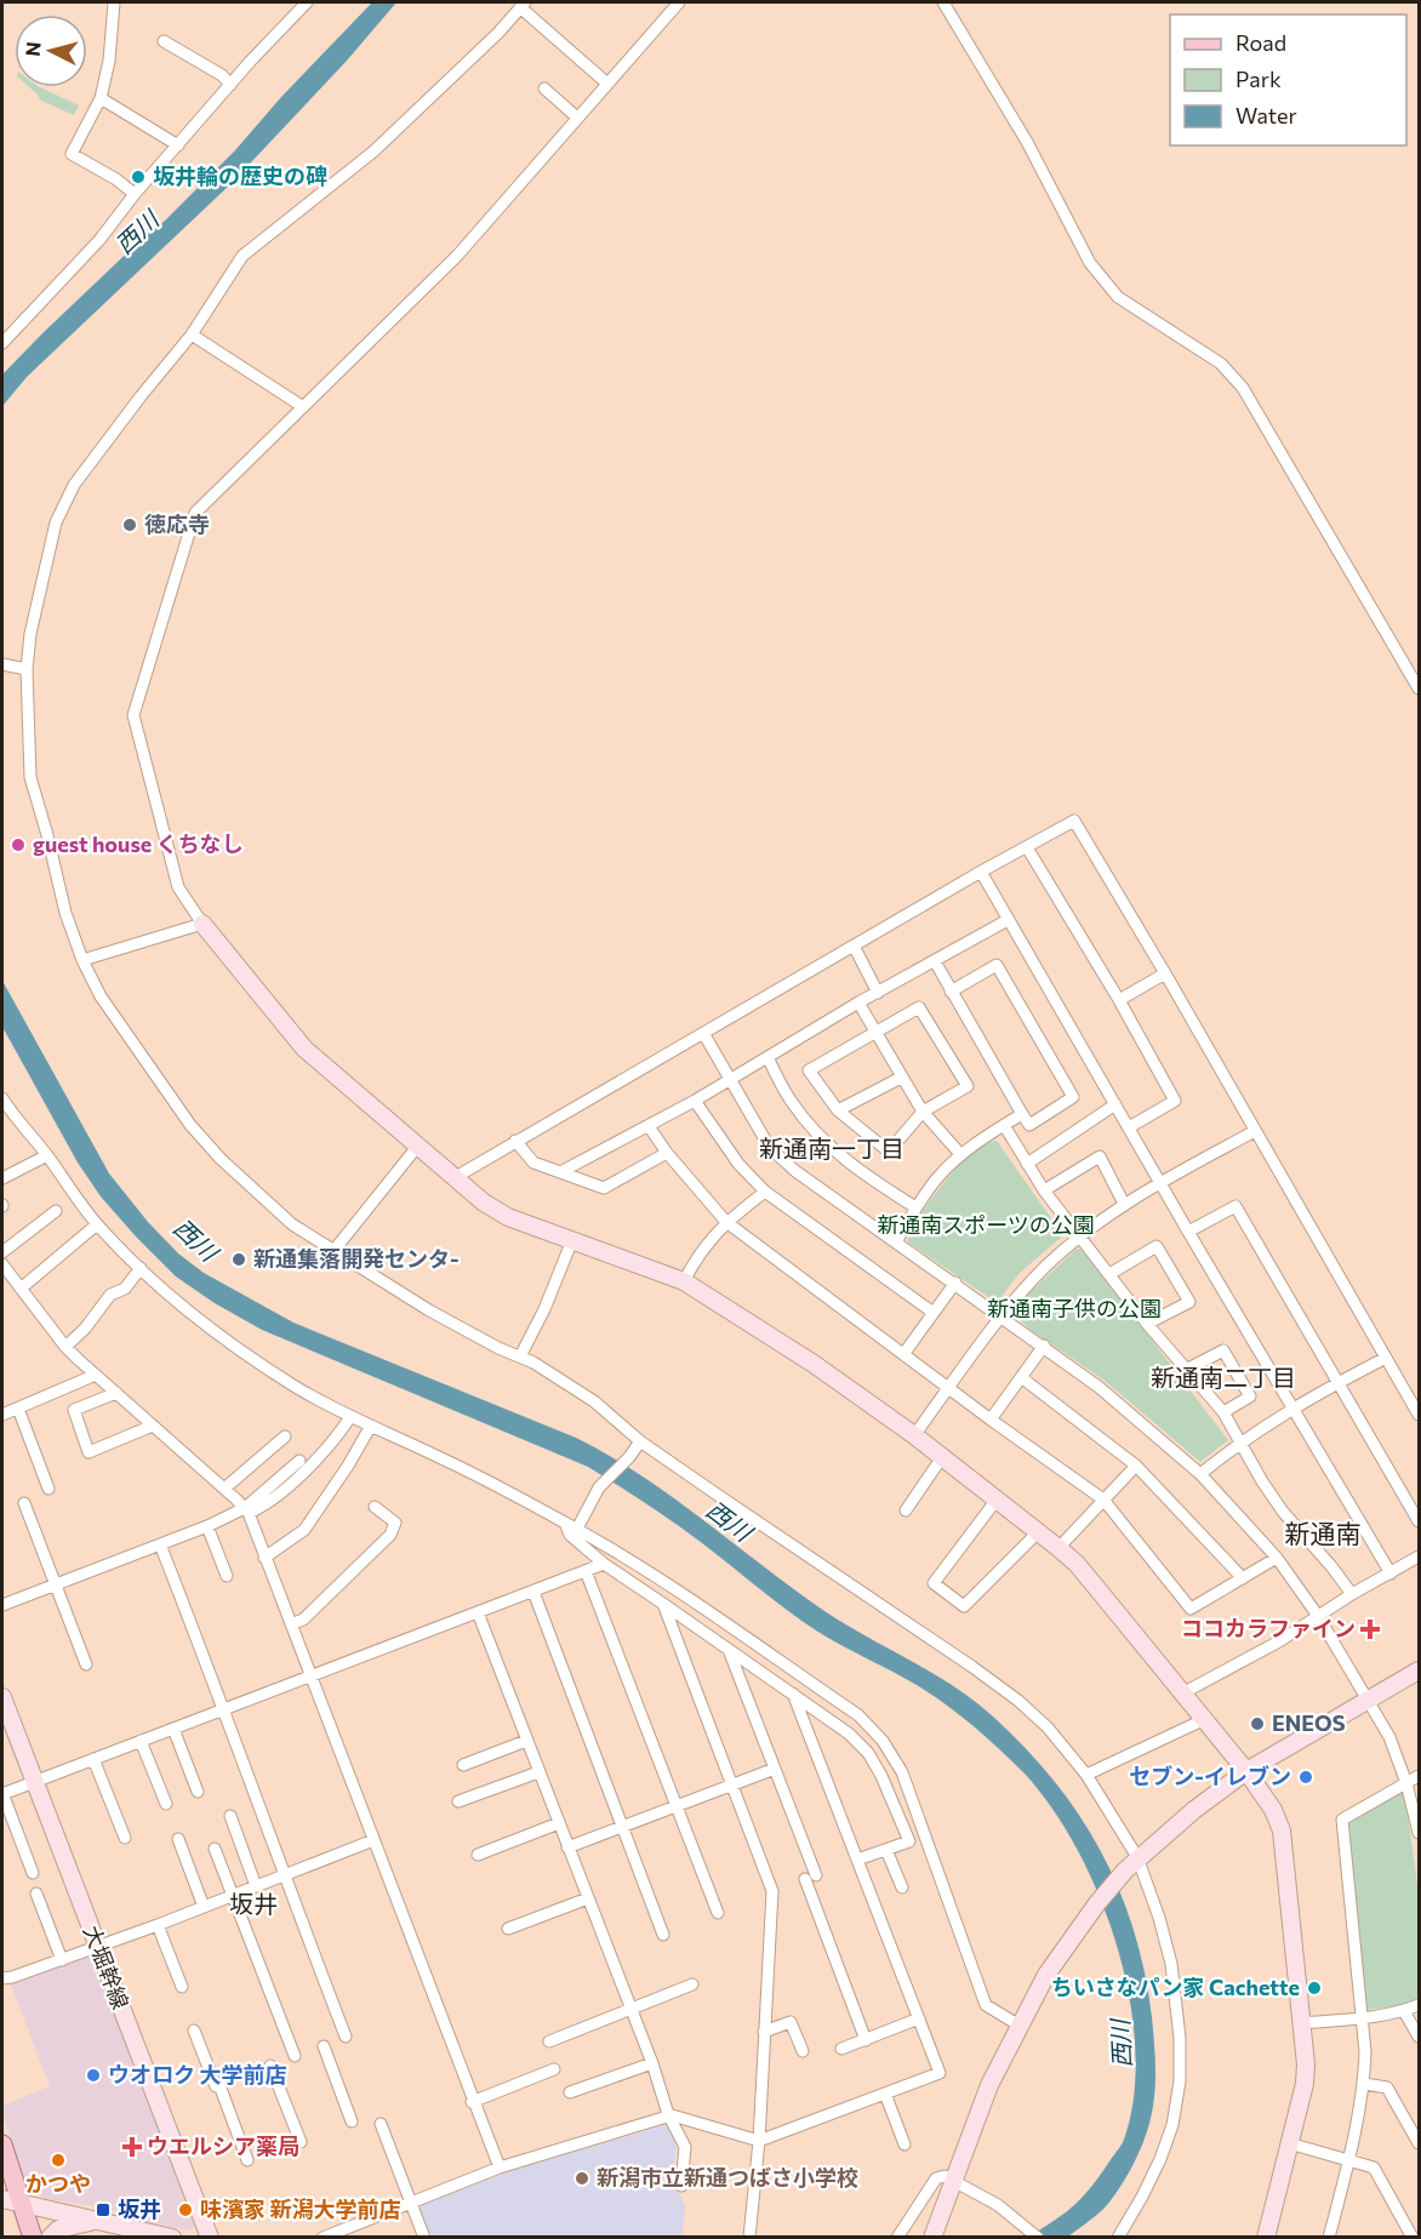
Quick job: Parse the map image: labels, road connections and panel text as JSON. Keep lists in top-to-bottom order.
{
  "streets": {
    "street": ["大堀幹線"]
  },
  "districts": [
    "新通南一丁目",
    "新通南二丁目",
    "新通南",
    "坂井"
  ],
  "water": ["西川"],
  "parks": ["新通南スポーツの公園", "新通南子供の公園"],
  "places": {
    "other": [
      "坂井輪の歴史の碑",
      "徳応寺",
      "guest house くちなし",
      "新通集落開発センタ-",
      "ENEOS",
      "セブン-イレブン",
      "ちいさなパン家 Cachette",
      "ウオロク 大学前店",
      "かつや",
      "新潟市立新通つばさ小学校",
      "味濱家 新潟大学前店"
    ],
    "health": ["ココカラファイン", "ウエルシア薬局"],
    "transit": ["坂井"]
  },
  "legend": ["Road", "Park", "Water"],
  "north": "left"
}
